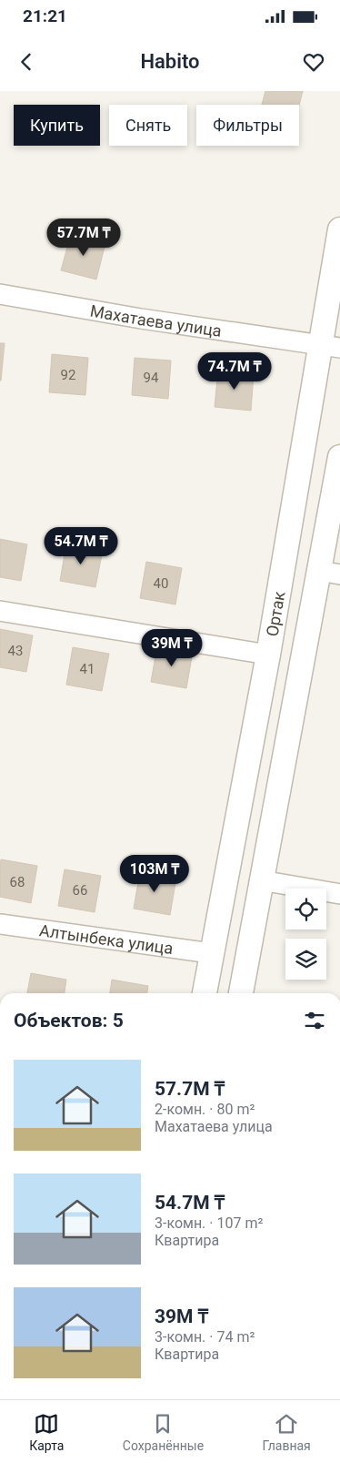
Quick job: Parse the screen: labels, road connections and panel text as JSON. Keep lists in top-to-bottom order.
{
  "streets": {
    "street": ["Махатаева улица", "Ортак", "Алтынбека улица"]
  },
  "crossings": [
    ["Махатаева улица", "Ортак"],
    ["Ортак", "Алтынбека улица"]
  ],
  "house_numbers": [
    "92",
    "94",
    "40",
    "43",
    "41",
    "68",
    "66"
  ],
  "page": {
    "status": "21:21",
    "header": "Habito",
    "chip": ["Купить", "Снять", "Фильтры"],
    "price": [
      "57.7M ₸",
      "74.7M ₸",
      "54.7M ₸",
      "39M ₸",
      "103M ₸"
    ],
    "heading": "Объектов: 5",
    "list": [
      {
        "name": "57.7M ₸",
        "note": "2-комн. · 80 m² · Махатаева улица"
      },
      {
        "name": "54.7M ₸",
        "note": "3-комн. · 107 m² · Квартира"
      },
      {
        "name": "39M ₸",
        "note": "3-комн. · 74 m² · Квартира"
      }
    ],
    "tabs": ["Карта", "Сохранённые", "Главная"]
  }
}
